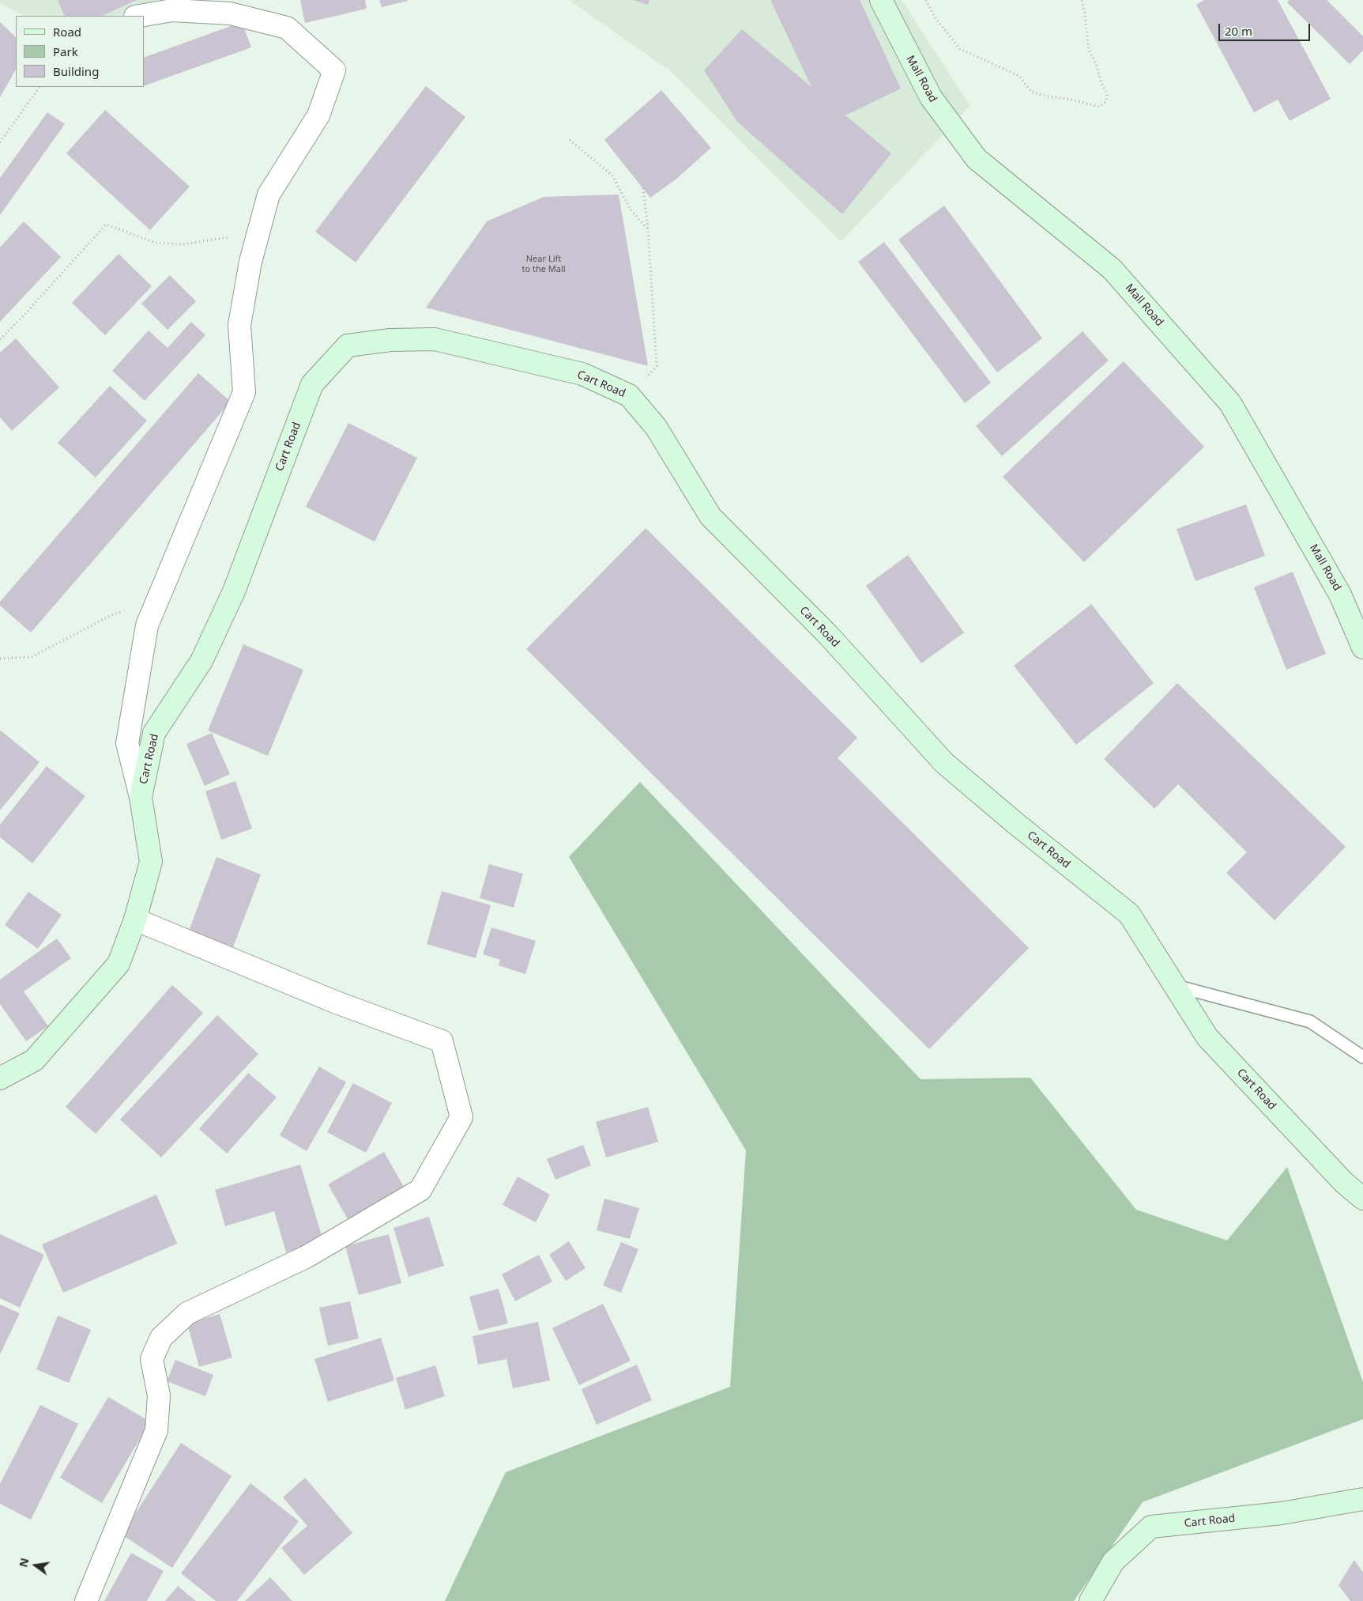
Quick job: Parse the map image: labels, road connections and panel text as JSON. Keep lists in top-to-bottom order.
{
  "streets": {
    "main road": ["Mall Road", "Cart Road"]
  },
  "house_numbers": ["Near Lift to the Mall"],
  "legend": ["Road", "Park", "Building"],
  "scale_bar": "20 m",
  "north": "left"
}
